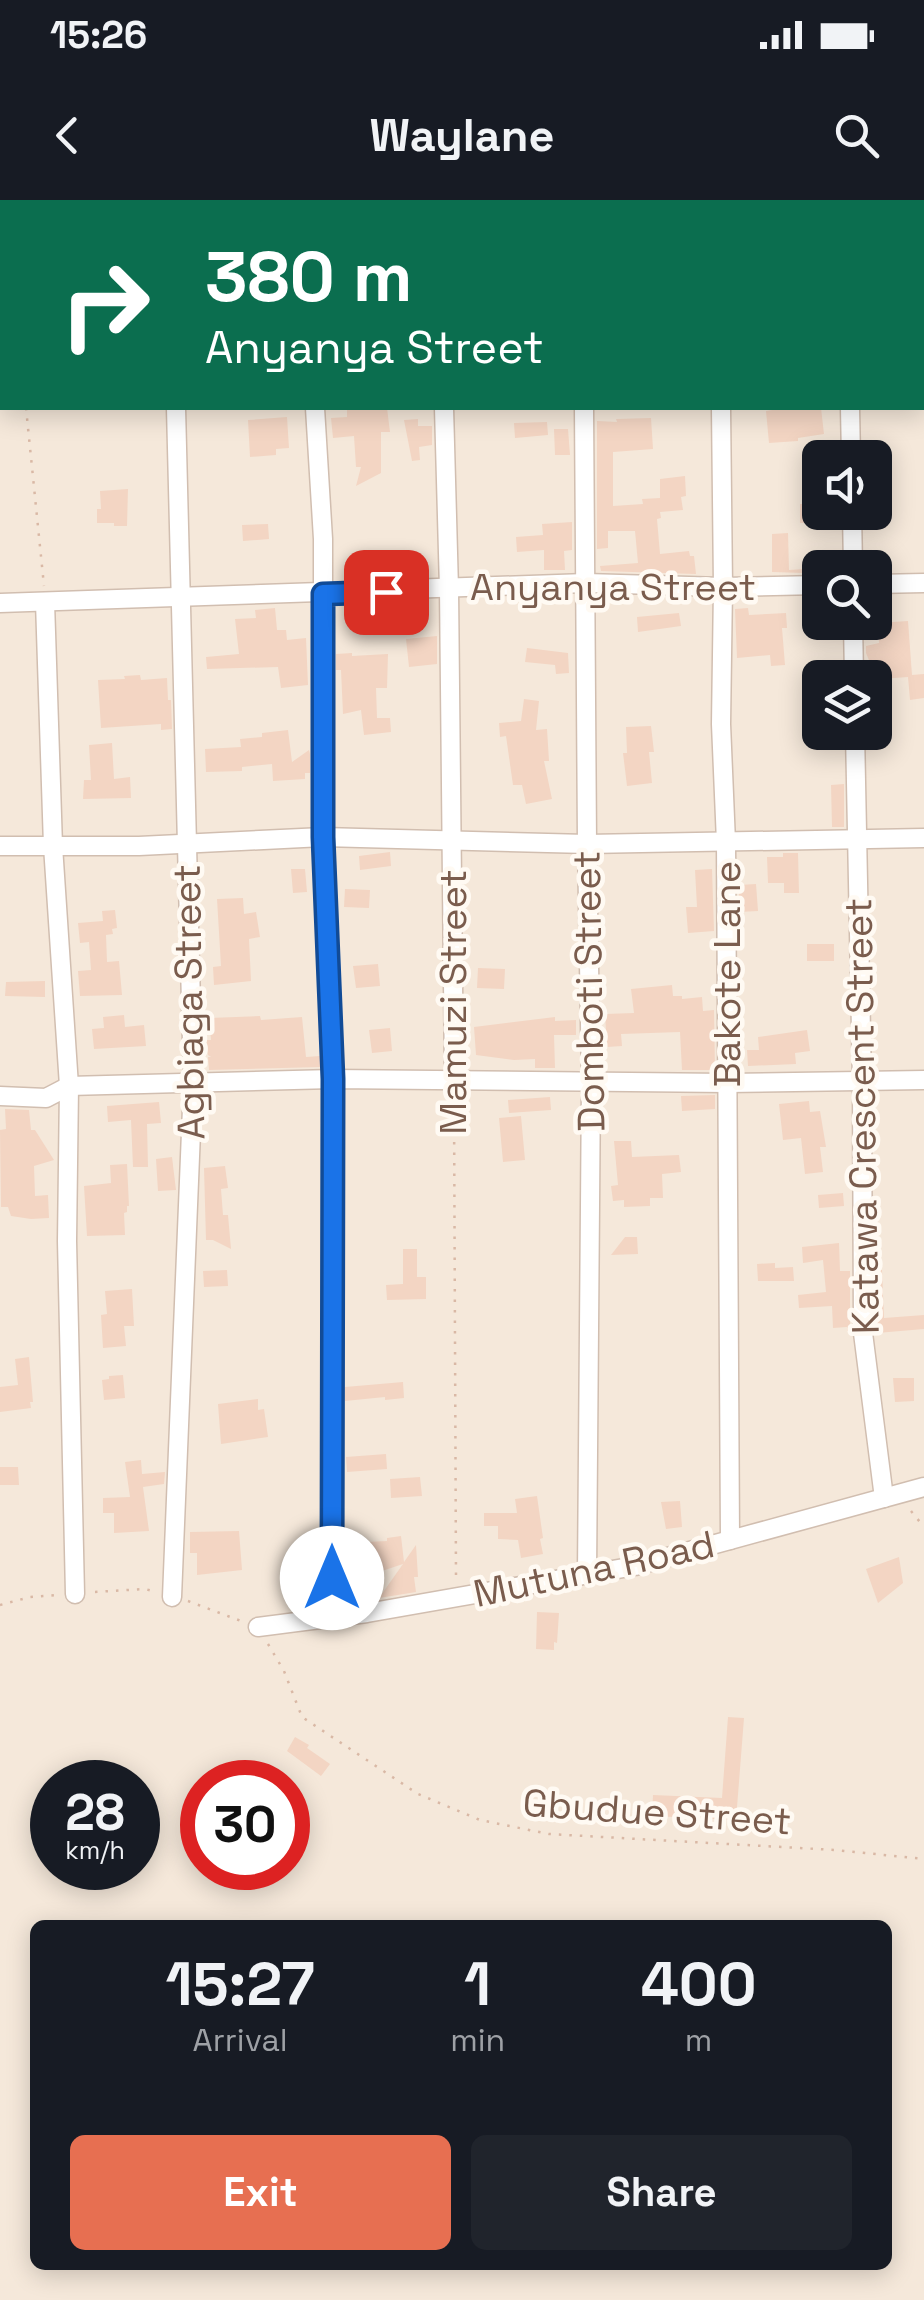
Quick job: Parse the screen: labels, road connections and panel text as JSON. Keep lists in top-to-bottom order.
{
  "streets": {
    "street": [
      "Anyanya Street",
      "Bakote Lane",
      "Domboti Street",
      "Agbiaga Street",
      "Mamuzi Street",
      "Katawa Crescent Street",
      "Mutuna Road"
    ],
    "path": ["Gbudue Street"]
  },
  "crossings": [
    ["Anyanya Street", "Bakote Lane"],
    ["Anyanya Street", "Domboti Street"],
    ["Anyanya Street", "Agbiaga Street"],
    ["Anyanya Street", "Mamuzi Street"],
    ["Bakote Lane", "Mutuna Road"],
    ["Domboti Street", "Mutuna Road"],
    ["Mamuzi Street", "Mutuna Road"],
    ["Katawa Crescent Street", "Mutuna Road"],
    ["Mutuna Road", "Gbudue Street"]
  ],
  "page": {
    "status": "15:26",
    "header": "Waylane",
    "turn": ["380 m", "Anyanya Street"],
    "speed": "28 km/h",
    "limit": "30",
    "eta": [
      "15:27",
      "Arrival",
      "1",
      "min",
      "400",
      "m"
    ],
    "buttons": ["Exit", "Share"]
  }
}
